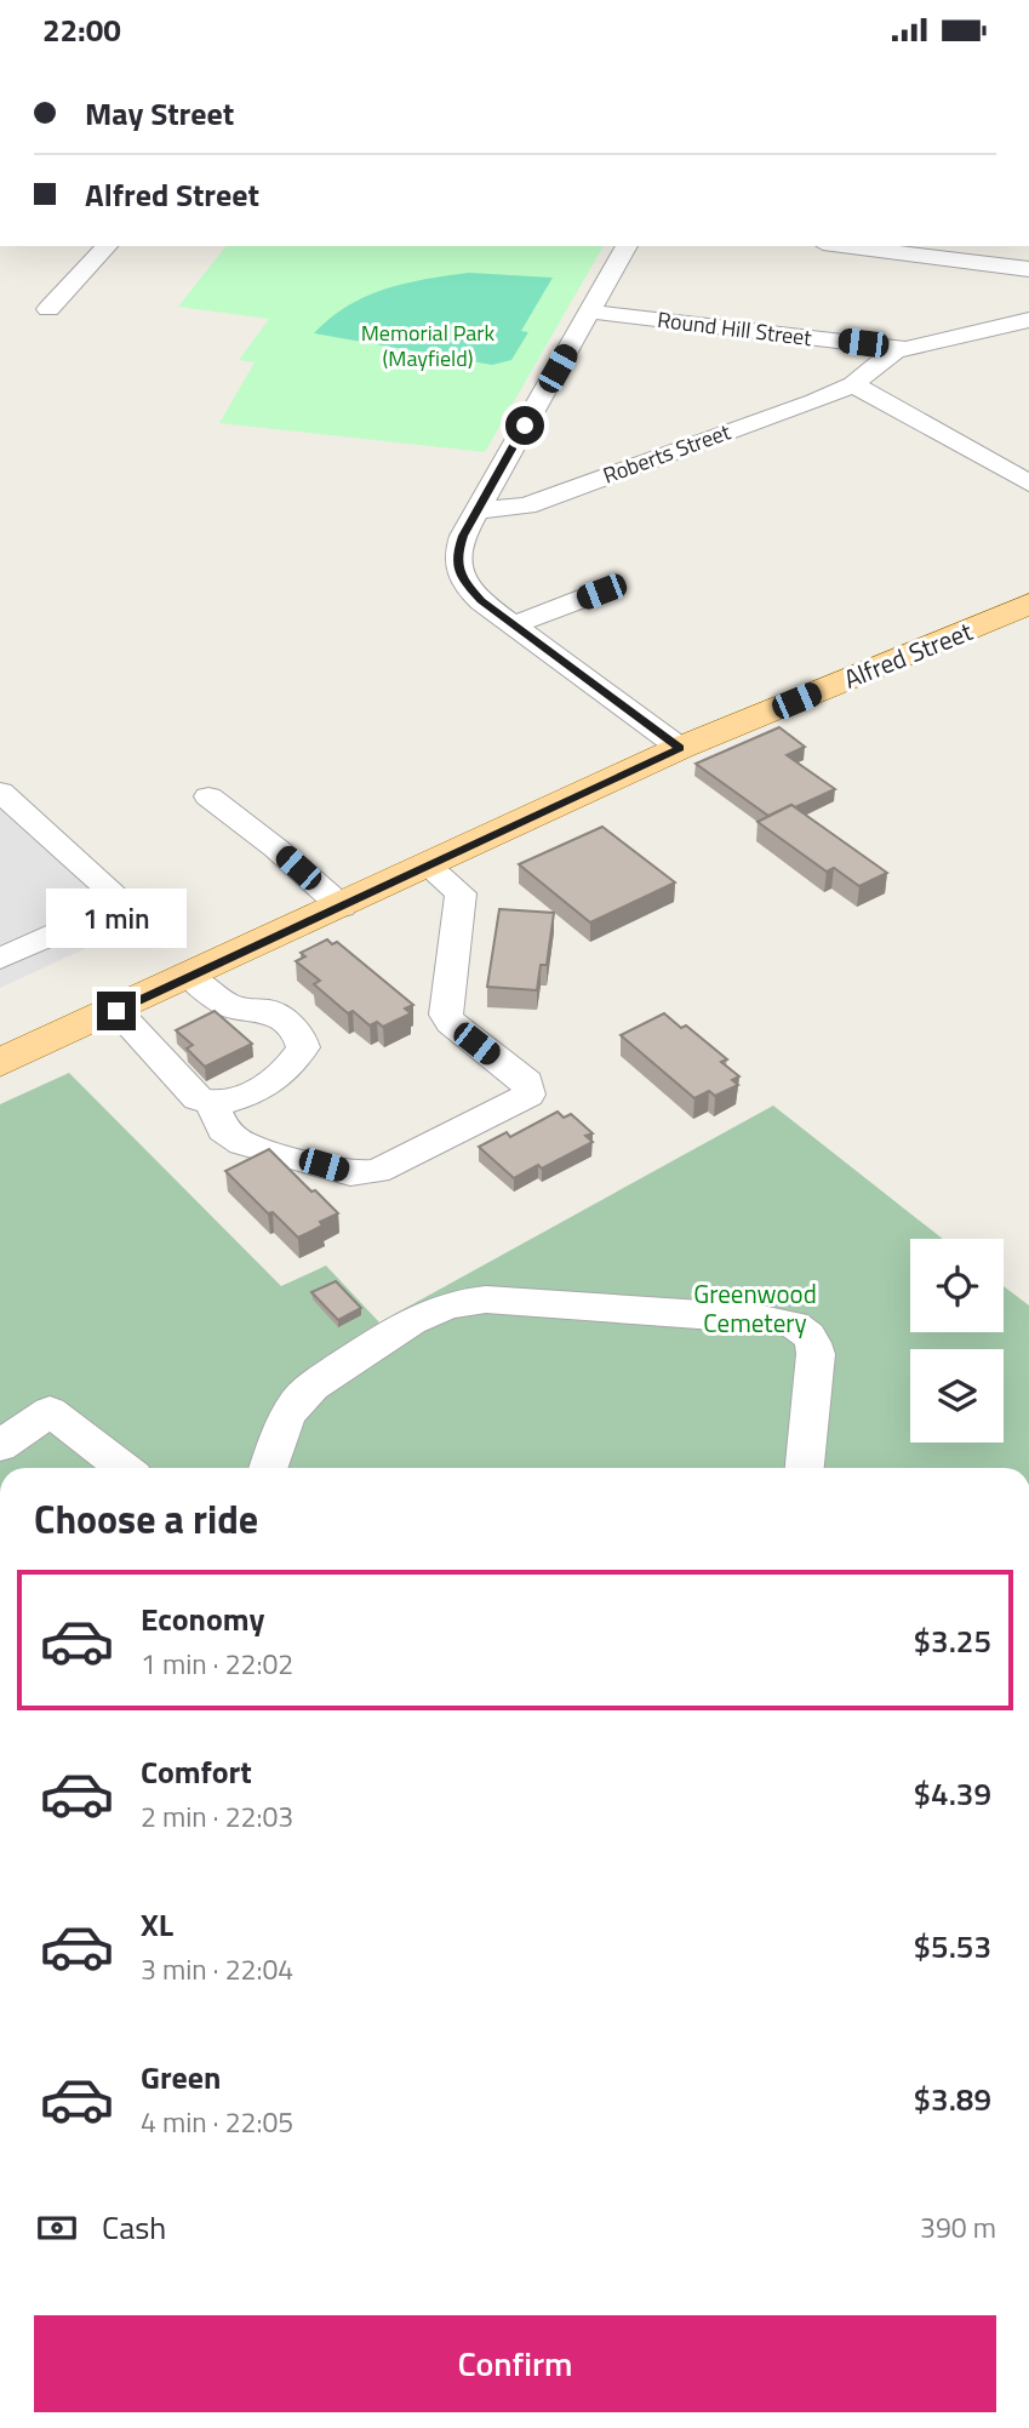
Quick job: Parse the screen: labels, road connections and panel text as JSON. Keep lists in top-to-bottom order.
{
  "streets": {
    "main road": ["Alfred Street"],
    "street": ["Round Hill Street", "Roberts Street"]
  },
  "crossings": [
    ["Round Hill Street", "Roberts Street"]
  ],
  "parks": ["Memorial Park (Mayfield)", "Greenwood Cemetery"],
  "page": {
    "status": "22:00",
    "banner": ["May Street", "Alfred Street"],
    "bubble": "1 min",
    "heading": "Choose a ride",
    "list": [
      {
        "name": "Economy",
        "note": "1 min · 22:02",
        "value": "$3.25"
      },
      {
        "name": "Comfort",
        "note": "2 min · 22:03",
        "value": "$4.39"
      },
      {
        "name": "XL",
        "note": "3 min · 22:04",
        "value": "$5.53"
      },
      {
        "name": "Green",
        "note": "4 min · 22:05",
        "value": "$3.89"
      }
    ],
    "pay": ["Cash", "390 m"],
    "buttons": "Confirm"
  }
}
